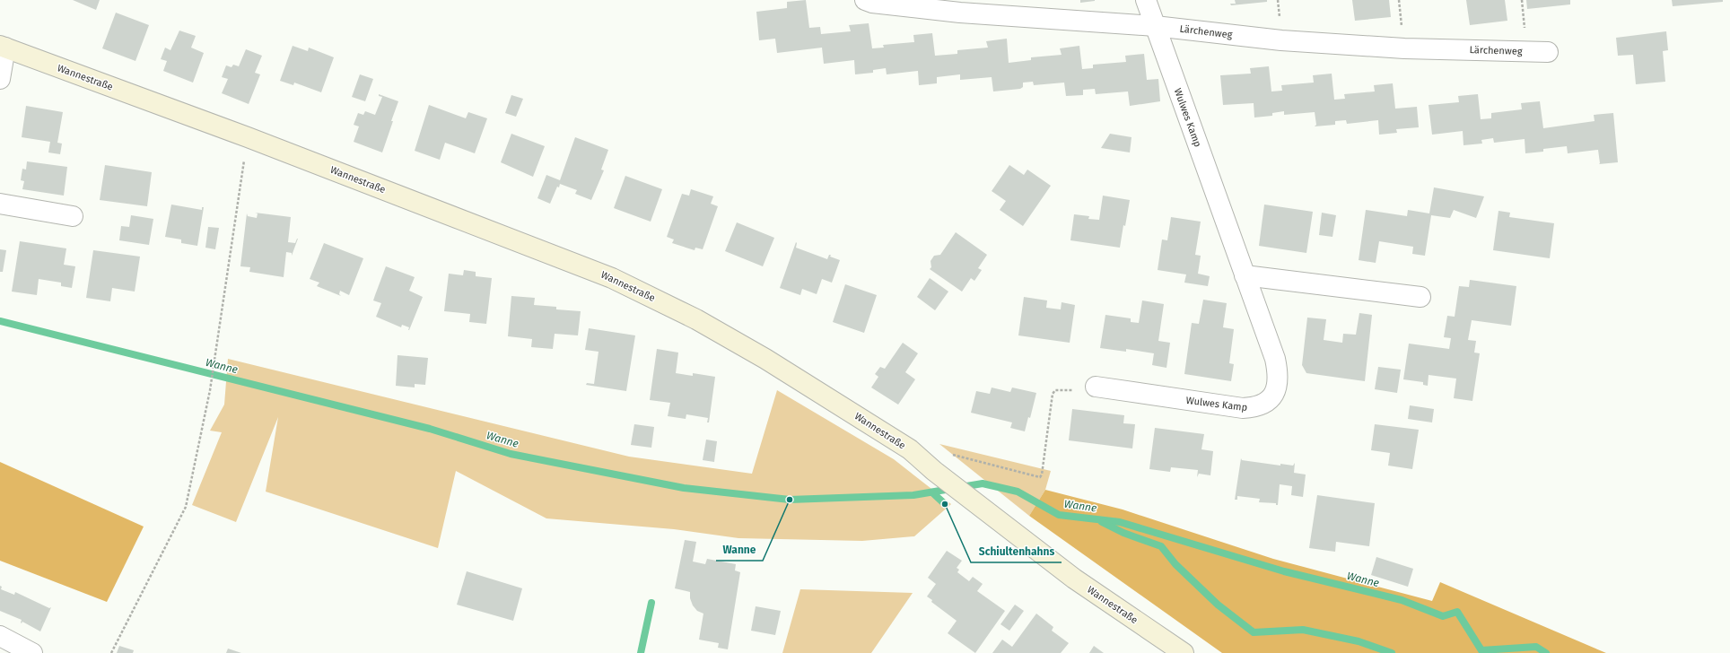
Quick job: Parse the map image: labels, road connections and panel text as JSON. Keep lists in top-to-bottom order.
{
  "streets": {
    "street": ["Lärchenweg", "Wannestraße", "Wulwes Kamp"]
  },
  "crossings": [
    ["Lärchenweg", "Wulwes Kamp"]
  ],
  "water": ["Wanne"],
  "places": ["Wanne", "Schiultenhahns"]
}
